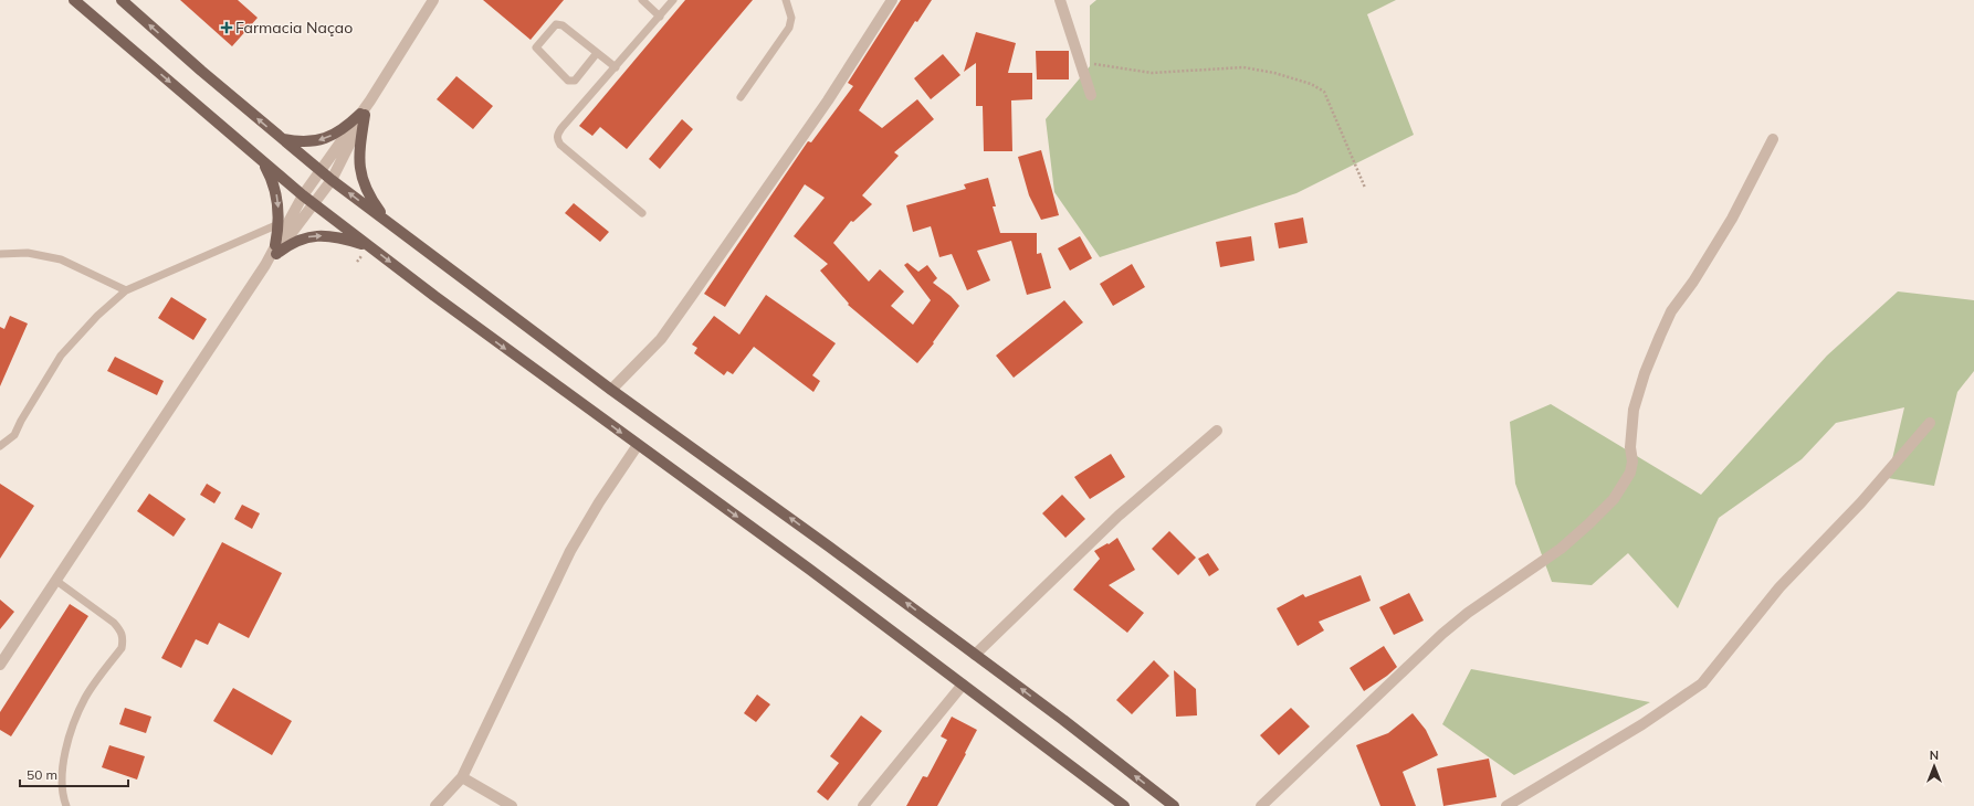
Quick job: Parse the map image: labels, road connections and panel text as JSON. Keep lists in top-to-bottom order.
{
  "places": {
    "health": ["Farmacia Naçao"]
  },
  "scale_bar": "50 m",
  "north": "top"
}
